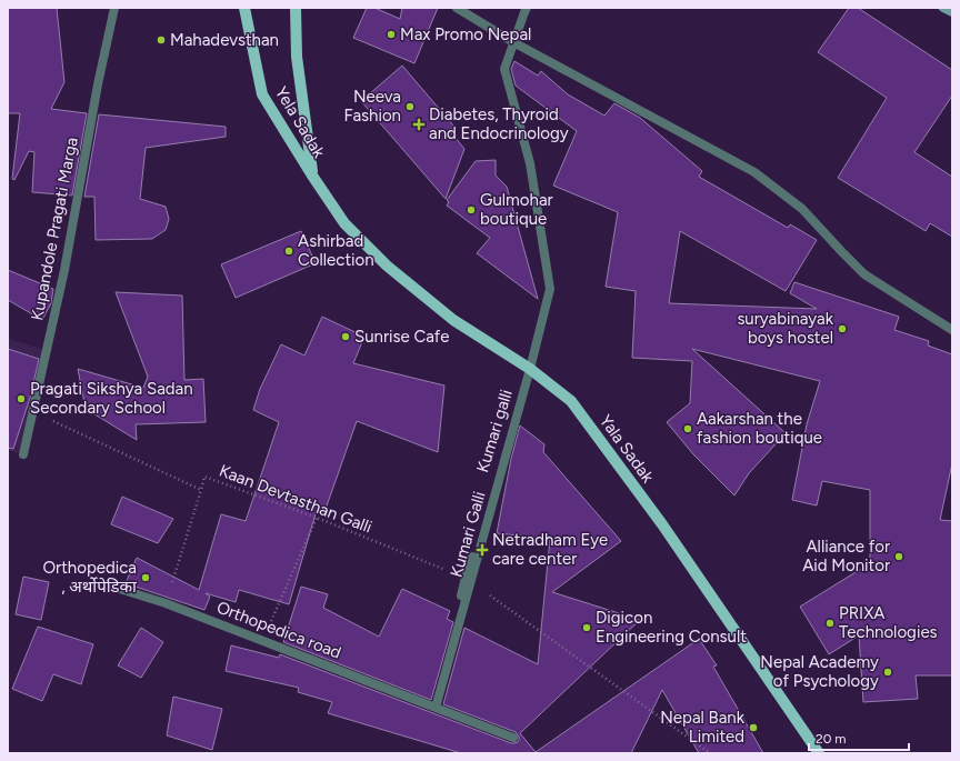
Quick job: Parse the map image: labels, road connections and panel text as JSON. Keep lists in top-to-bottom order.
{
  "streets": {
    "main road": ["Yela Sadak", "Yala Sadak"],
    "street": [
      "Kupandole Pragati Marga",
      "Kumari galli",
      "Kumari Galli",
      "Orthopedica road"
    ],
    "path": ["Kaan Devtasthan Galli"]
  },
  "crossings": [
    ["Yela Sadak", "Yala Sadak"],
    ["Kupandole Pragati Marga", "Kaan Devtasthan Galli"],
    ["Kumari galli", "Yala Sadak"],
    ["Kumari galli", "Kaan Devtasthan Galli"],
    ["Kumari galli", "Kumari Galli"],
    ["Yala Sadak", "Kumari Galli"],
    ["Kumari Galli", "Orthopedica road"]
  ],
  "places": {
    "other": [
      "Max Promo Nepal",
      "Mahadevsthan",
      "Neeva Fashion",
      "Gulmohar boutique",
      "Ashirbad Collection",
      "suryabinayak boys hostel",
      "Sunrise Cafe",
      "Pragati Sikshya Sadan Secondary School",
      "Aakarshan the fashion boutique",
      "Alliance for Aid Monitor",
      "Orthopedica , अर्थोपेडिका",
      "PRIXA Technologies",
      "Digicon Engineering Consult",
      "Nepal Academy of Psychology",
      "Nepal Bank Limited"
    ],
    "health": ["Diabetes, Thyroid and Endocrinology", "Netradham Eye care center"]
  },
  "scale_bar": "20 m"
}
